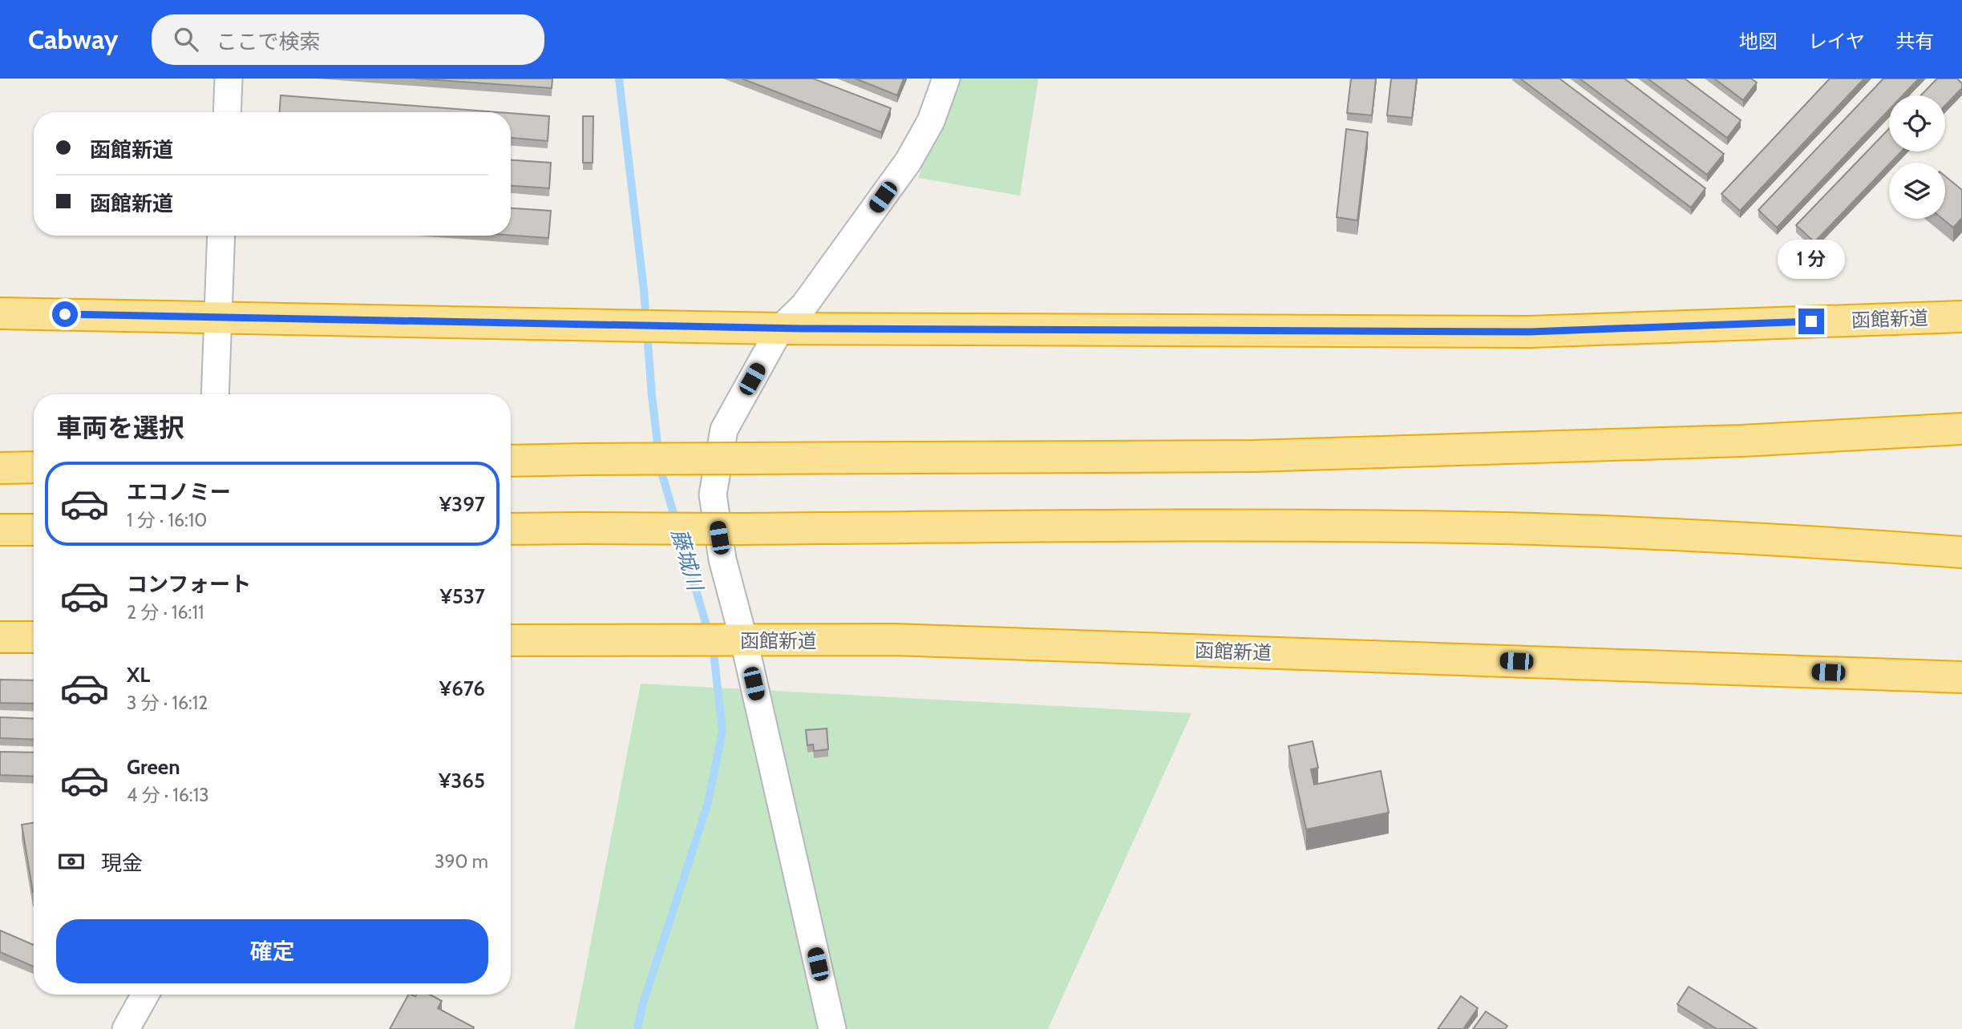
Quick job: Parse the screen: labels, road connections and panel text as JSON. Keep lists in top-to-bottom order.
{
  "streets": {
    "highway": ["函館新道"]
  },
  "water": ["藤城川"],
  "page": {
    "header": "Cabway",
    "search": "ここで検索",
    "nav": ["地図", "レイヤ", "共有"],
    "banner": ["函館新道", "函館新道"],
    "bubble": "1 分",
    "heading": "車両を選択",
    "list": [
      {
        "name": "エコノミー",
        "note": "1 分 · 16:10",
        "value": "¥397"
      },
      {
        "name": "コンフォート",
        "note": "2 分 · 16:11",
        "value": "¥537"
      },
      {
        "name": "XL",
        "note": "3 分 · 16:12",
        "value": "¥676"
      },
      {
        "name": "Green",
        "note": "4 分 · 16:13",
        "value": "¥365"
      }
    ],
    "pay": ["現金", "390 m"],
    "buttons": "確定"
  }
}
